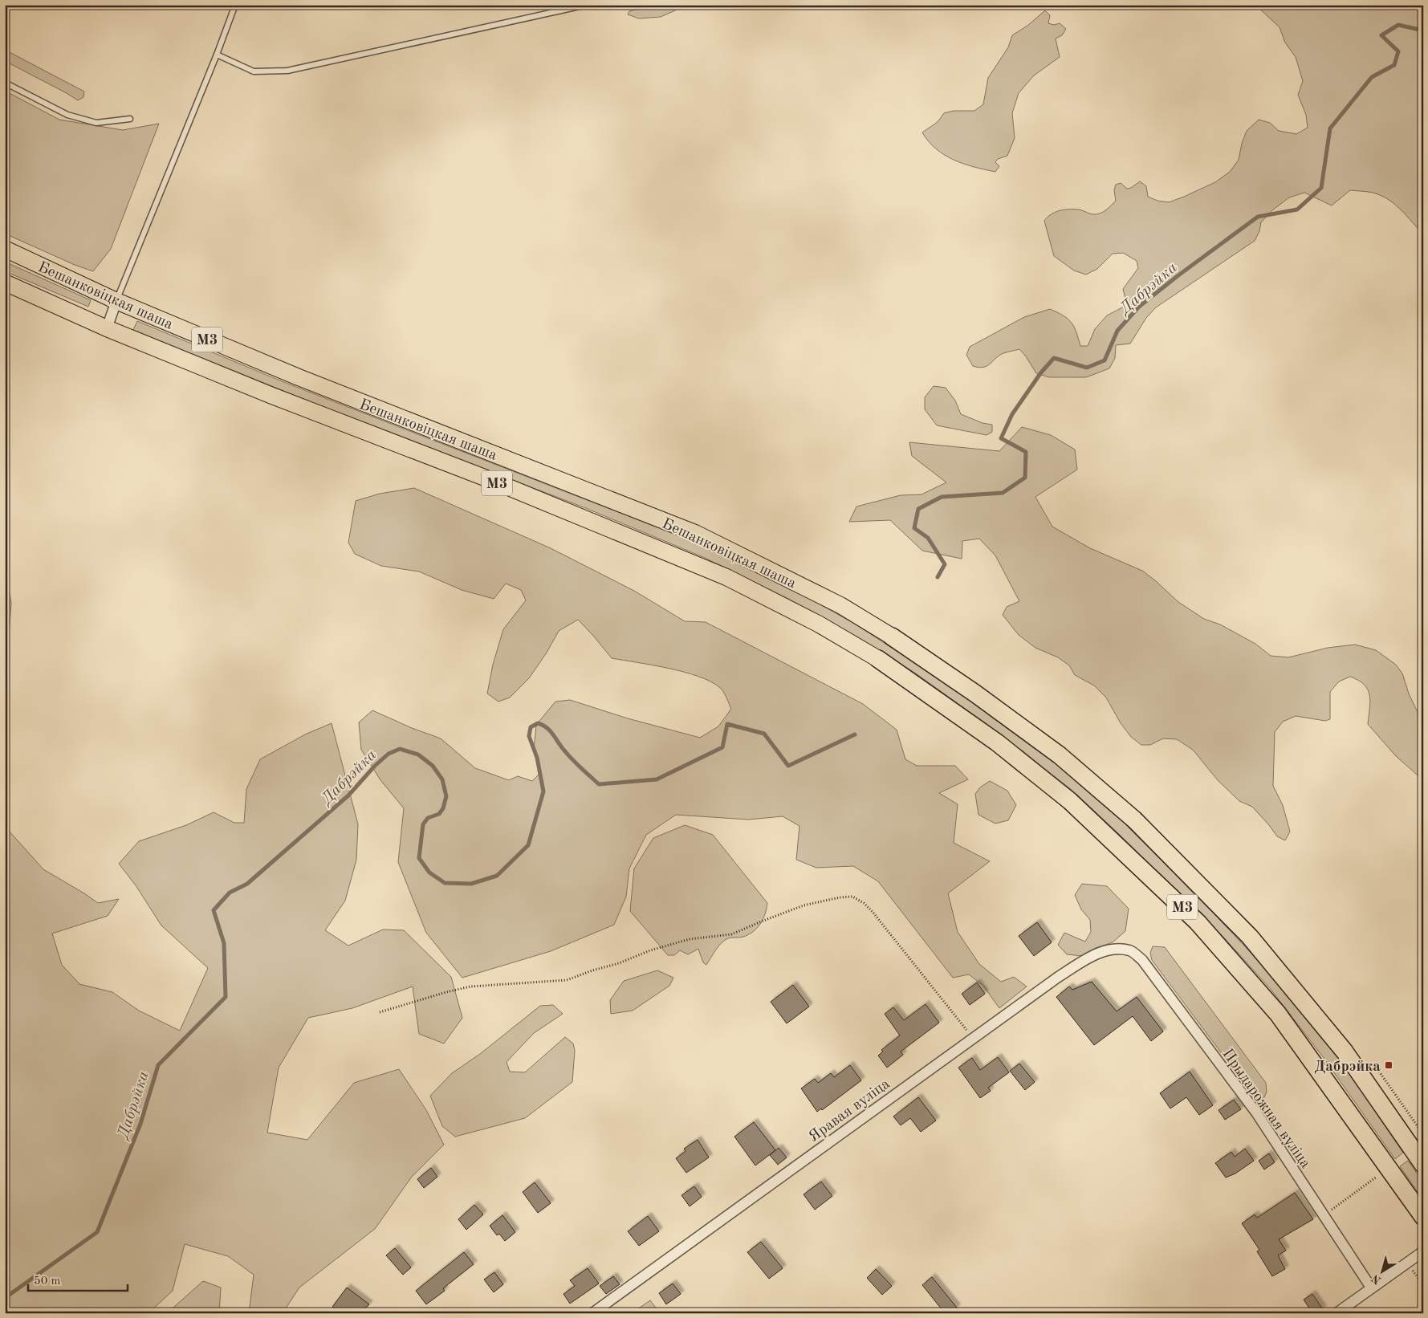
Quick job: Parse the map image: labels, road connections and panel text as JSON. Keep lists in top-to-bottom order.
{
  "streets": {
    "highway": ["М3"],
    "main road": ["Бешанковіцкая шаша"],
    "street": ["Прыдарожная вуліца", "Яравая вуліца"]
  },
  "crossings": [
    ["Бешанковіцкая шаша", "М3"],
    ["Прыдарожная вуліца", "Яравая вуліца"]
  ],
  "water": ["Дабрэйка"],
  "places": {
    "transit": ["Дабрэйка"]
  },
  "scale_bar": "50 m",
  "north": "bottom left"
}
